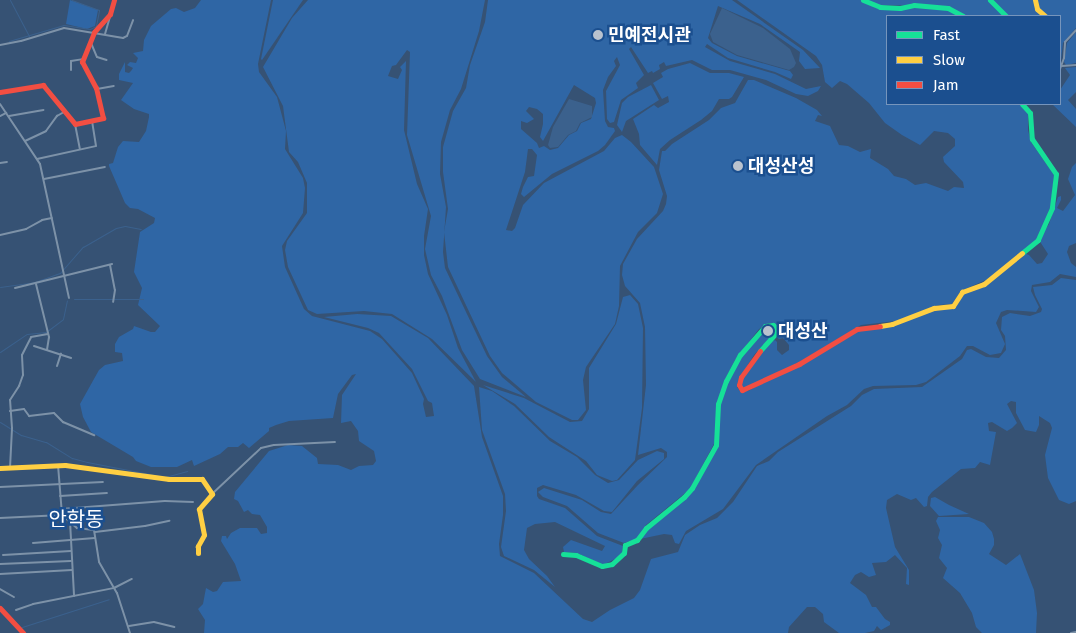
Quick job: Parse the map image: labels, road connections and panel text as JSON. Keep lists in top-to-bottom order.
{
  "districts": ["안학동"],
  "places": ["민예전시관", "대성산성", "대성산"],
  "legend": ["Fast", "Slow", "Jam"]
}
